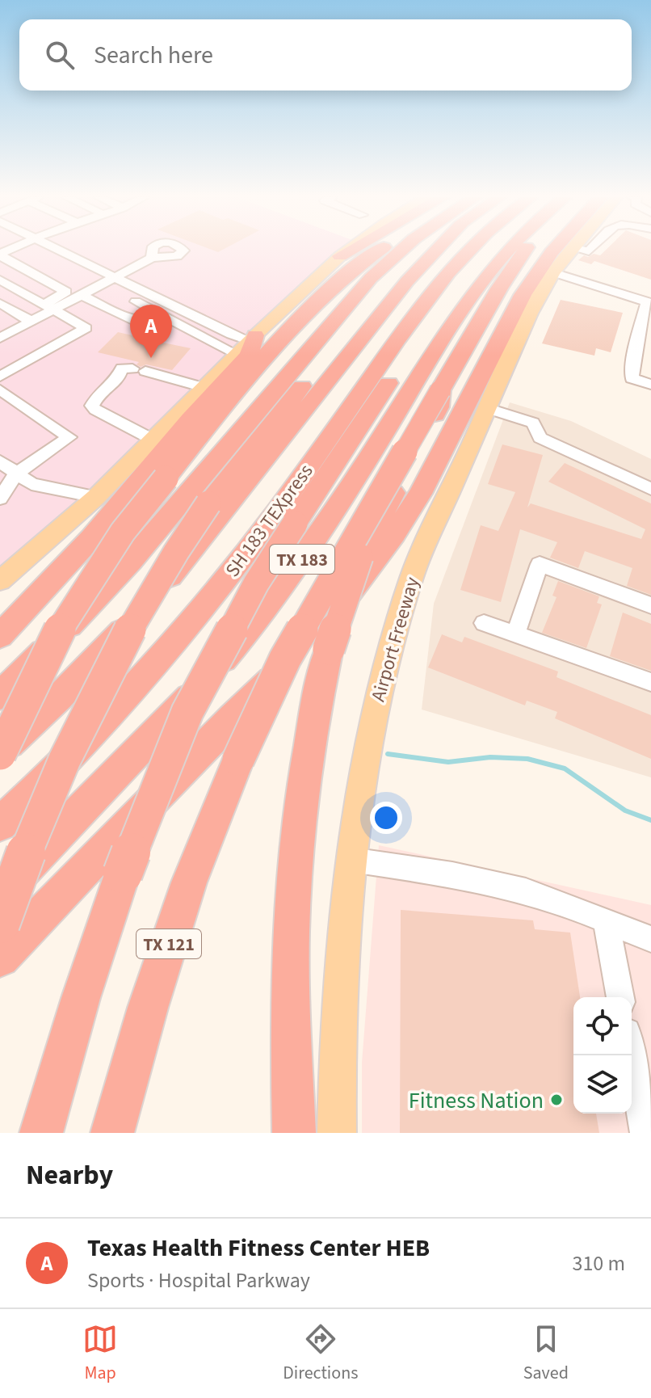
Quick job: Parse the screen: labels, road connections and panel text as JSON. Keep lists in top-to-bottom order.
{
  "streets": {
    "highway": ["SH 183 TEXpress", "TX 183", "TX 121"],
    "main road": ["Airport Freeway"]
  },
  "places": ["Fitness Nation"],
  "page": {
    "search": "Search here",
    "pins": "A",
    "heading": "Nearby",
    "list": [
      {
        "mark": "A",
        "name": "Texas Health Fitness Center HEB",
        "note": "Sports · Hospital Parkway",
        "value": "310 m"
      }
    ],
    "nav": ["Map", "Directions", "Saved"]
  }
}
